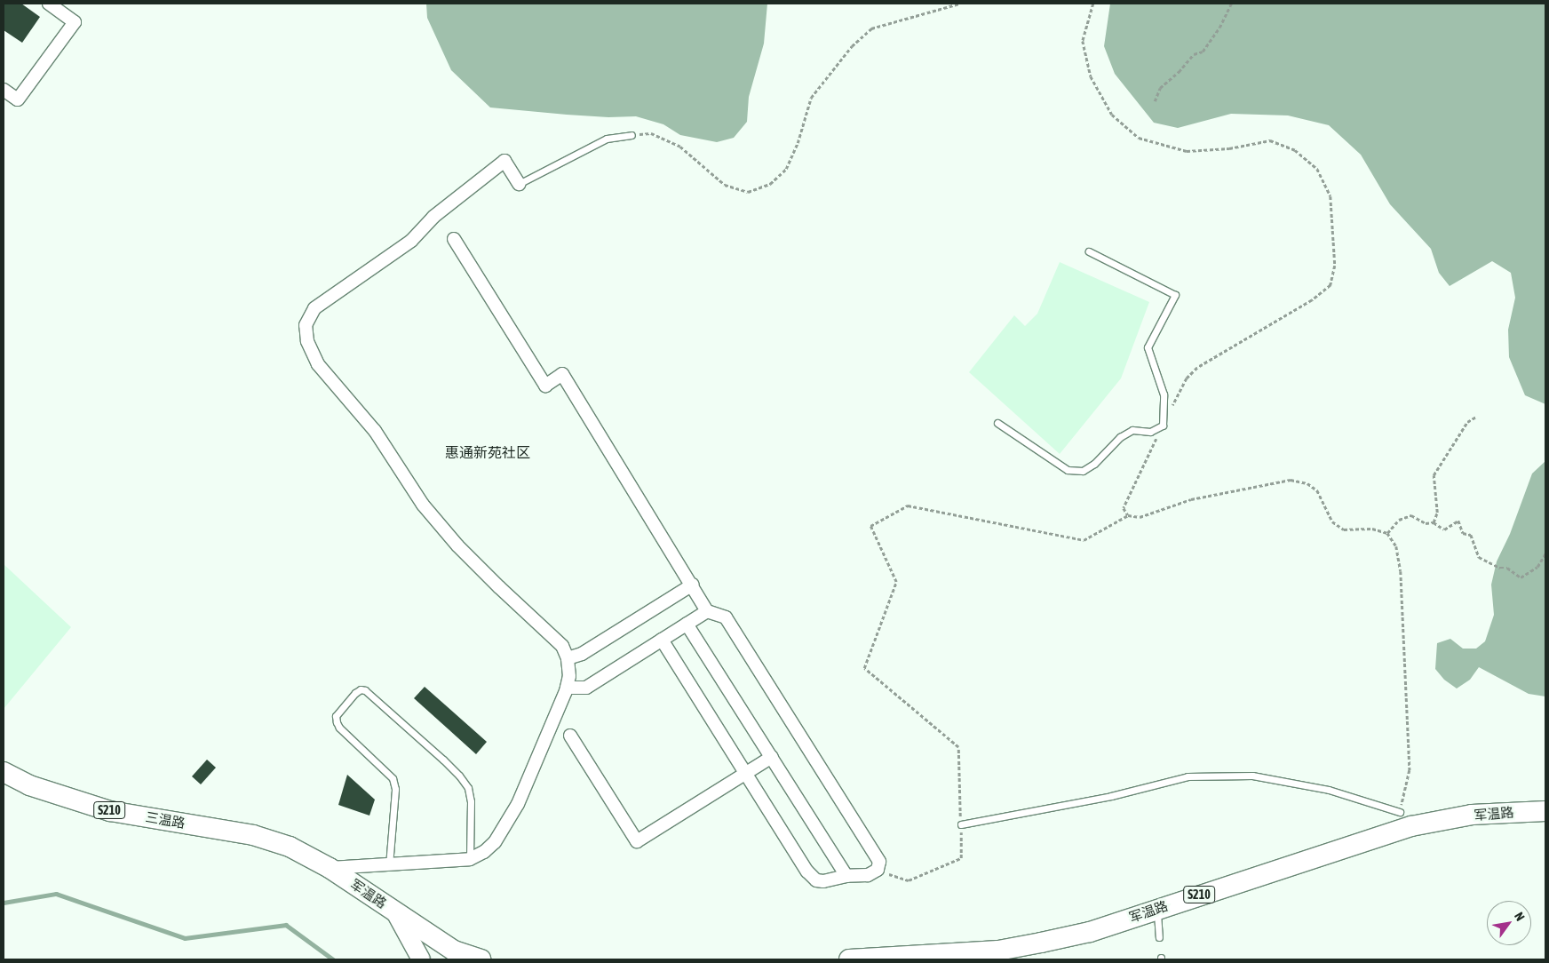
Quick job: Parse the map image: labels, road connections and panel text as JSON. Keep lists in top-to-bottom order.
{
  "streets": {
    "main road": ["S210", "军温路", "三温路"]
  },
  "crossings": [
    ["军温路", "三温路"]
  ],
  "districts": ["惠通新苑社区"],
  "north": "top right"
}
